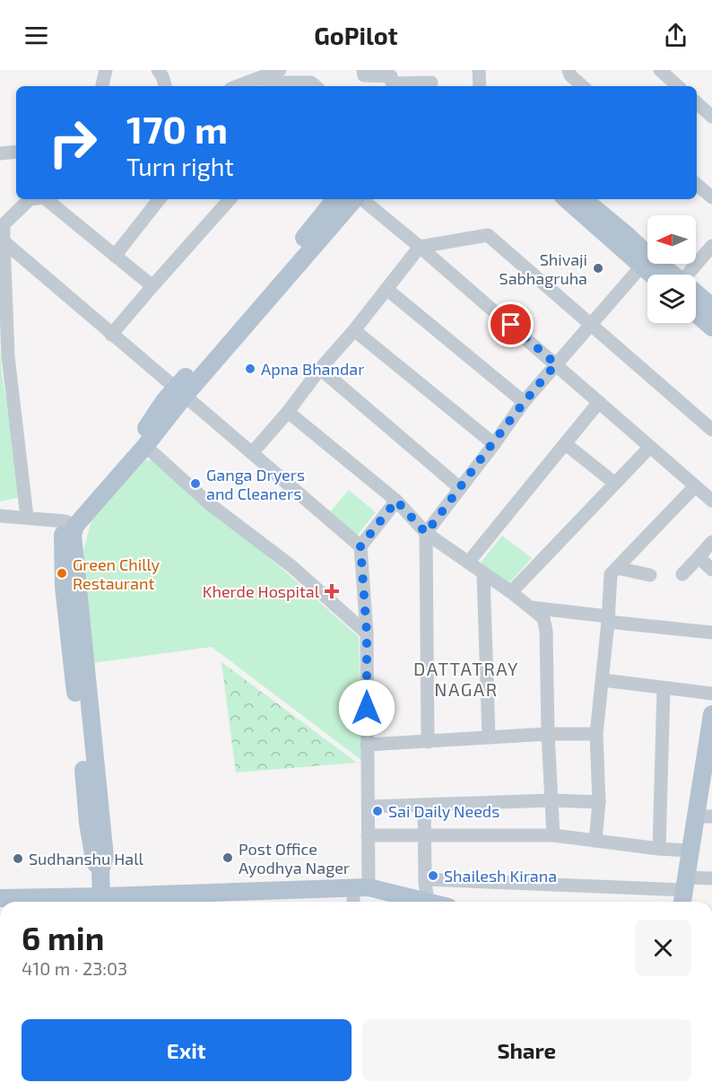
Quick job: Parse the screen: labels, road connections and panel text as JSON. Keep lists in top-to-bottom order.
{
  "districts": ["DATTATRAY NAGAR"],
  "places": {
    "other": [
      "Shivaji Sabhagruha",
      "Apna Bhandar",
      "Ganga Dryers and Cleaners",
      "Green Chilly Restaurant",
      "Sai Daily Needs",
      "Post Office Ayodhya Nager",
      "Sudhanshu Hall",
      "Shailesh Kirana"
    ],
    "health": ["Kherde Hospital"]
  },
  "north": "left",
  "page": {
    "header": "GoPilot",
    "turn": ["170 m", "Turn right"],
    "heading": ["6 min", "410 m · 23:03"],
    "buttons": ["Exit", "Share"]
  }
}
